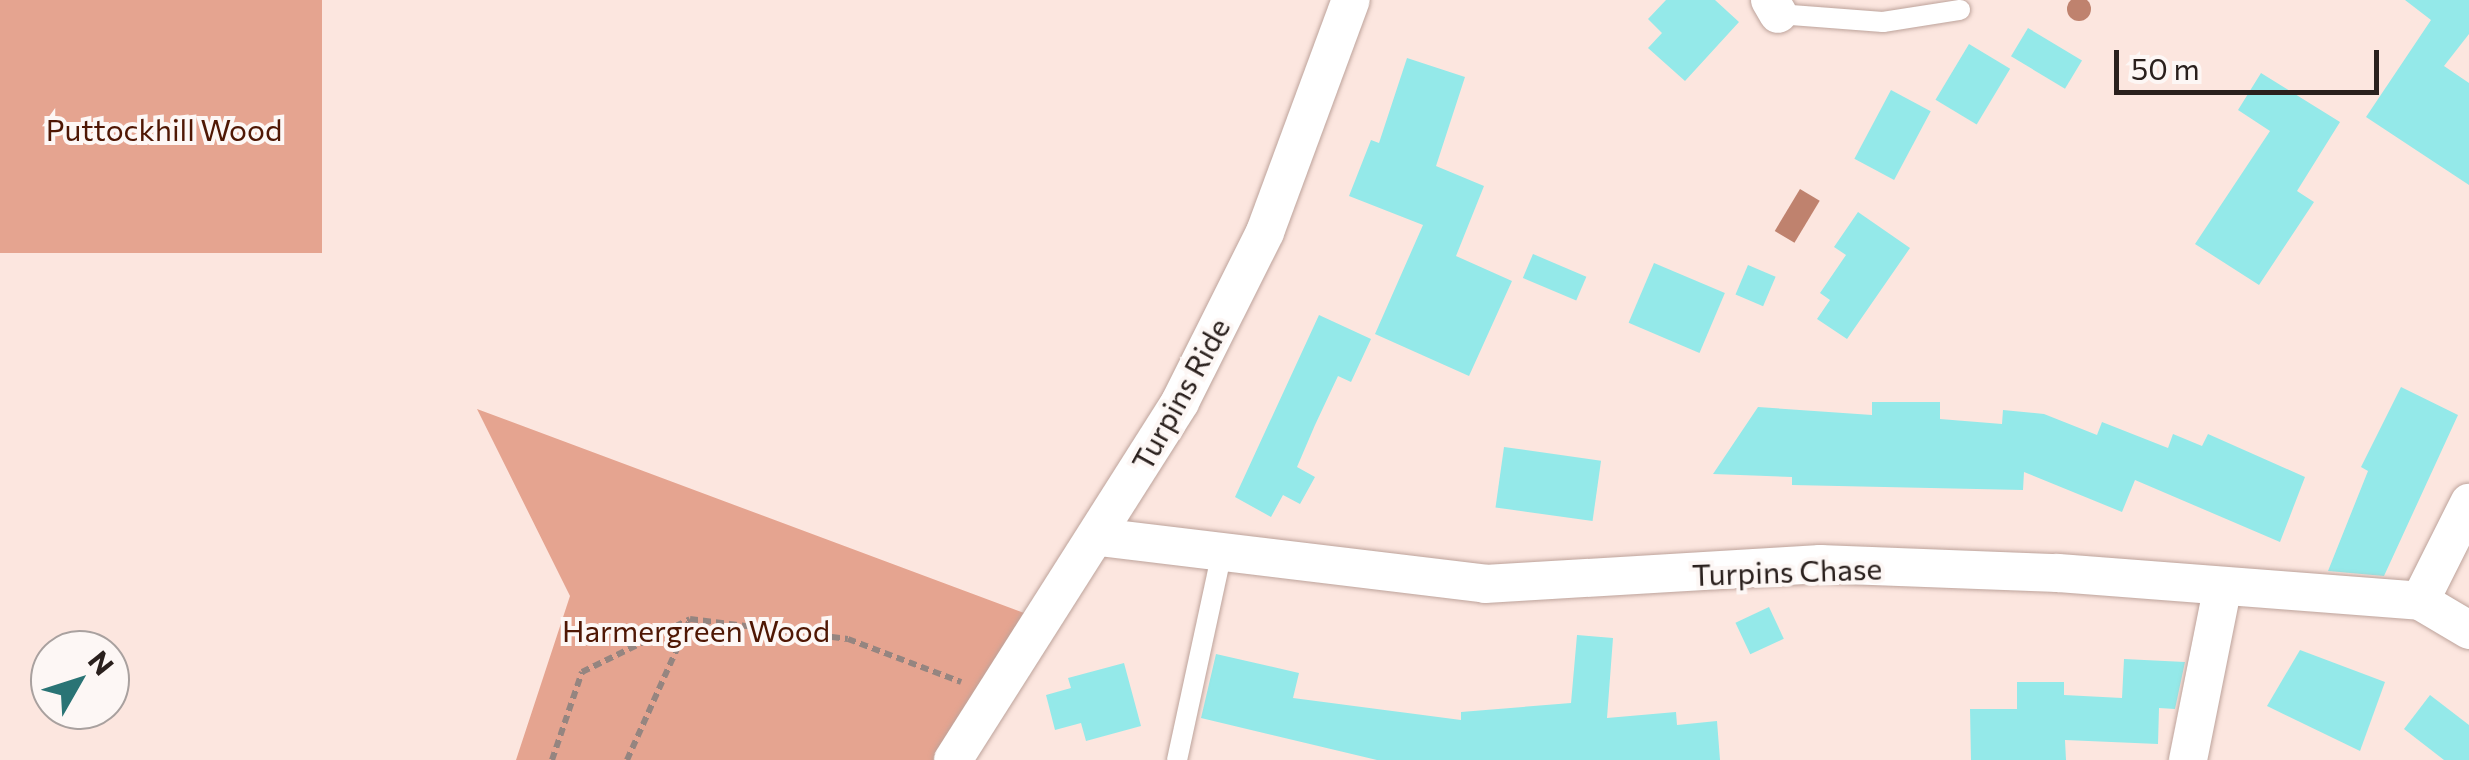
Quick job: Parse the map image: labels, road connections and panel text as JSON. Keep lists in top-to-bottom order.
{
  "streets": {
    "street": ["Turpins Ride", "Turpins Chase"]
  },
  "crossings": [
    ["Turpins Ride", "Turpins Chase"]
  ],
  "parks": ["Puttockhill Wood", "Harmergreen Wood"],
  "scale_bar": "50 m",
  "north": "top right"
}
